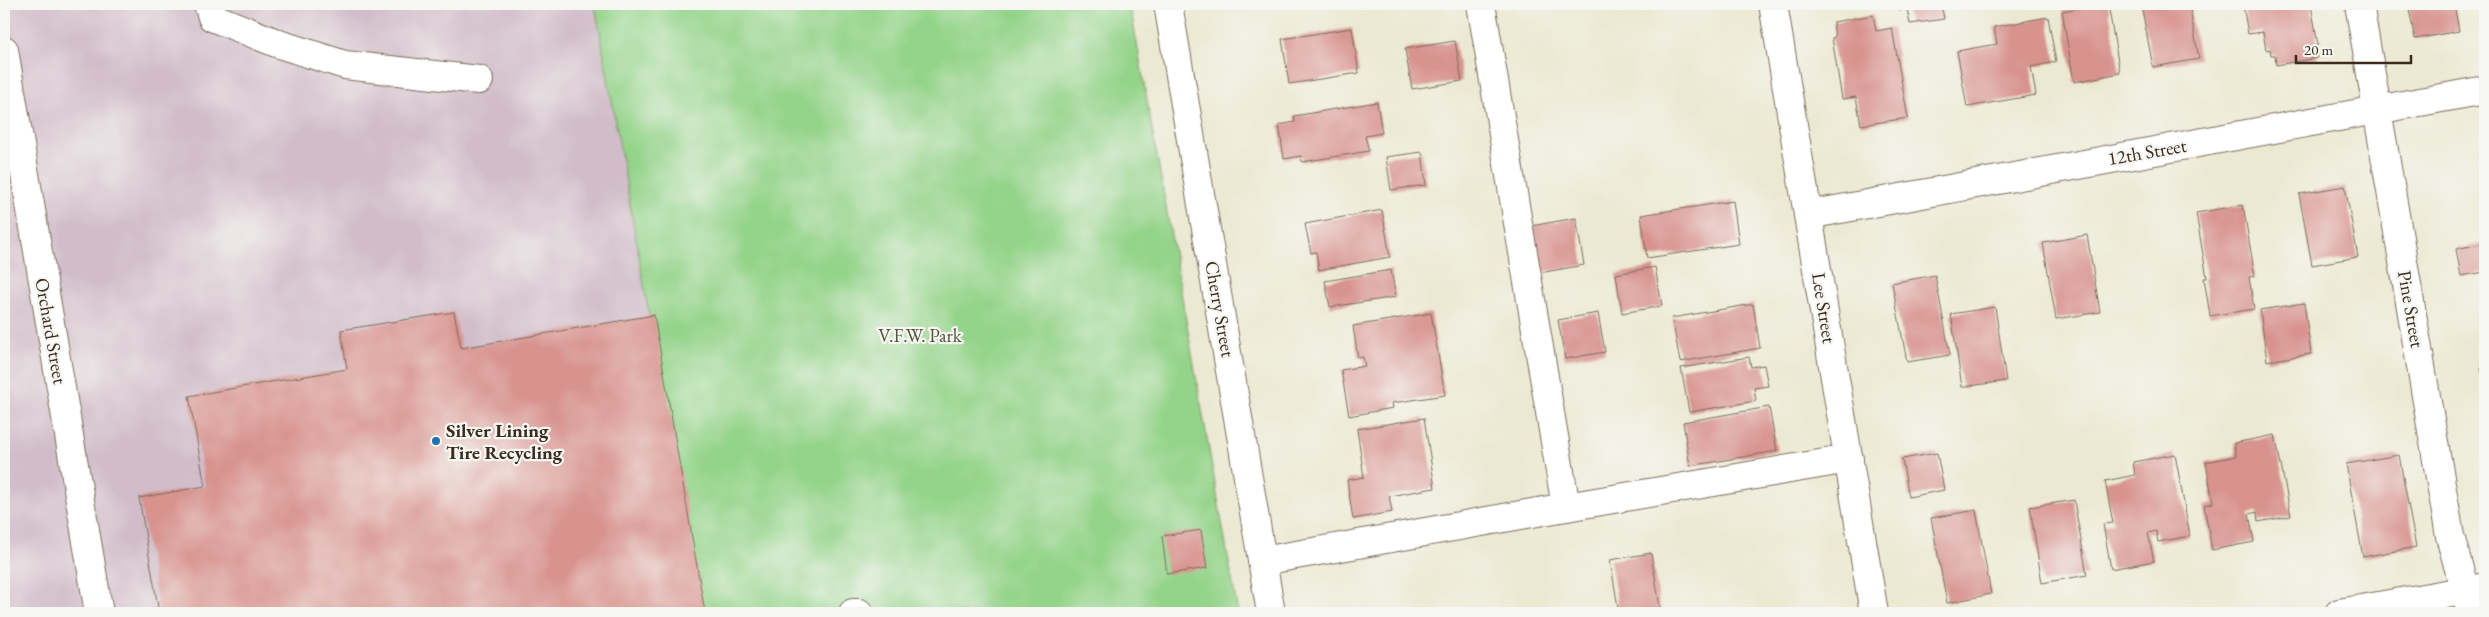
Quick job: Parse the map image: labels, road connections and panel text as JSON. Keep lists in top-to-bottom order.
{
  "streets": {
    "street": [
      "12th Street",
      "Lee Street",
      "Cherry Street",
      "Pine Street",
      "Orchard Street"
    ]
  },
  "crossings": [
    ["12th Street", "Lee Street"],
    ["12th Street", "Pine Street"]
  ],
  "parks": ["V.F.W. Park"],
  "places": ["Silver Lining Tire Recycling"],
  "scale_bar": "20 m"
}
